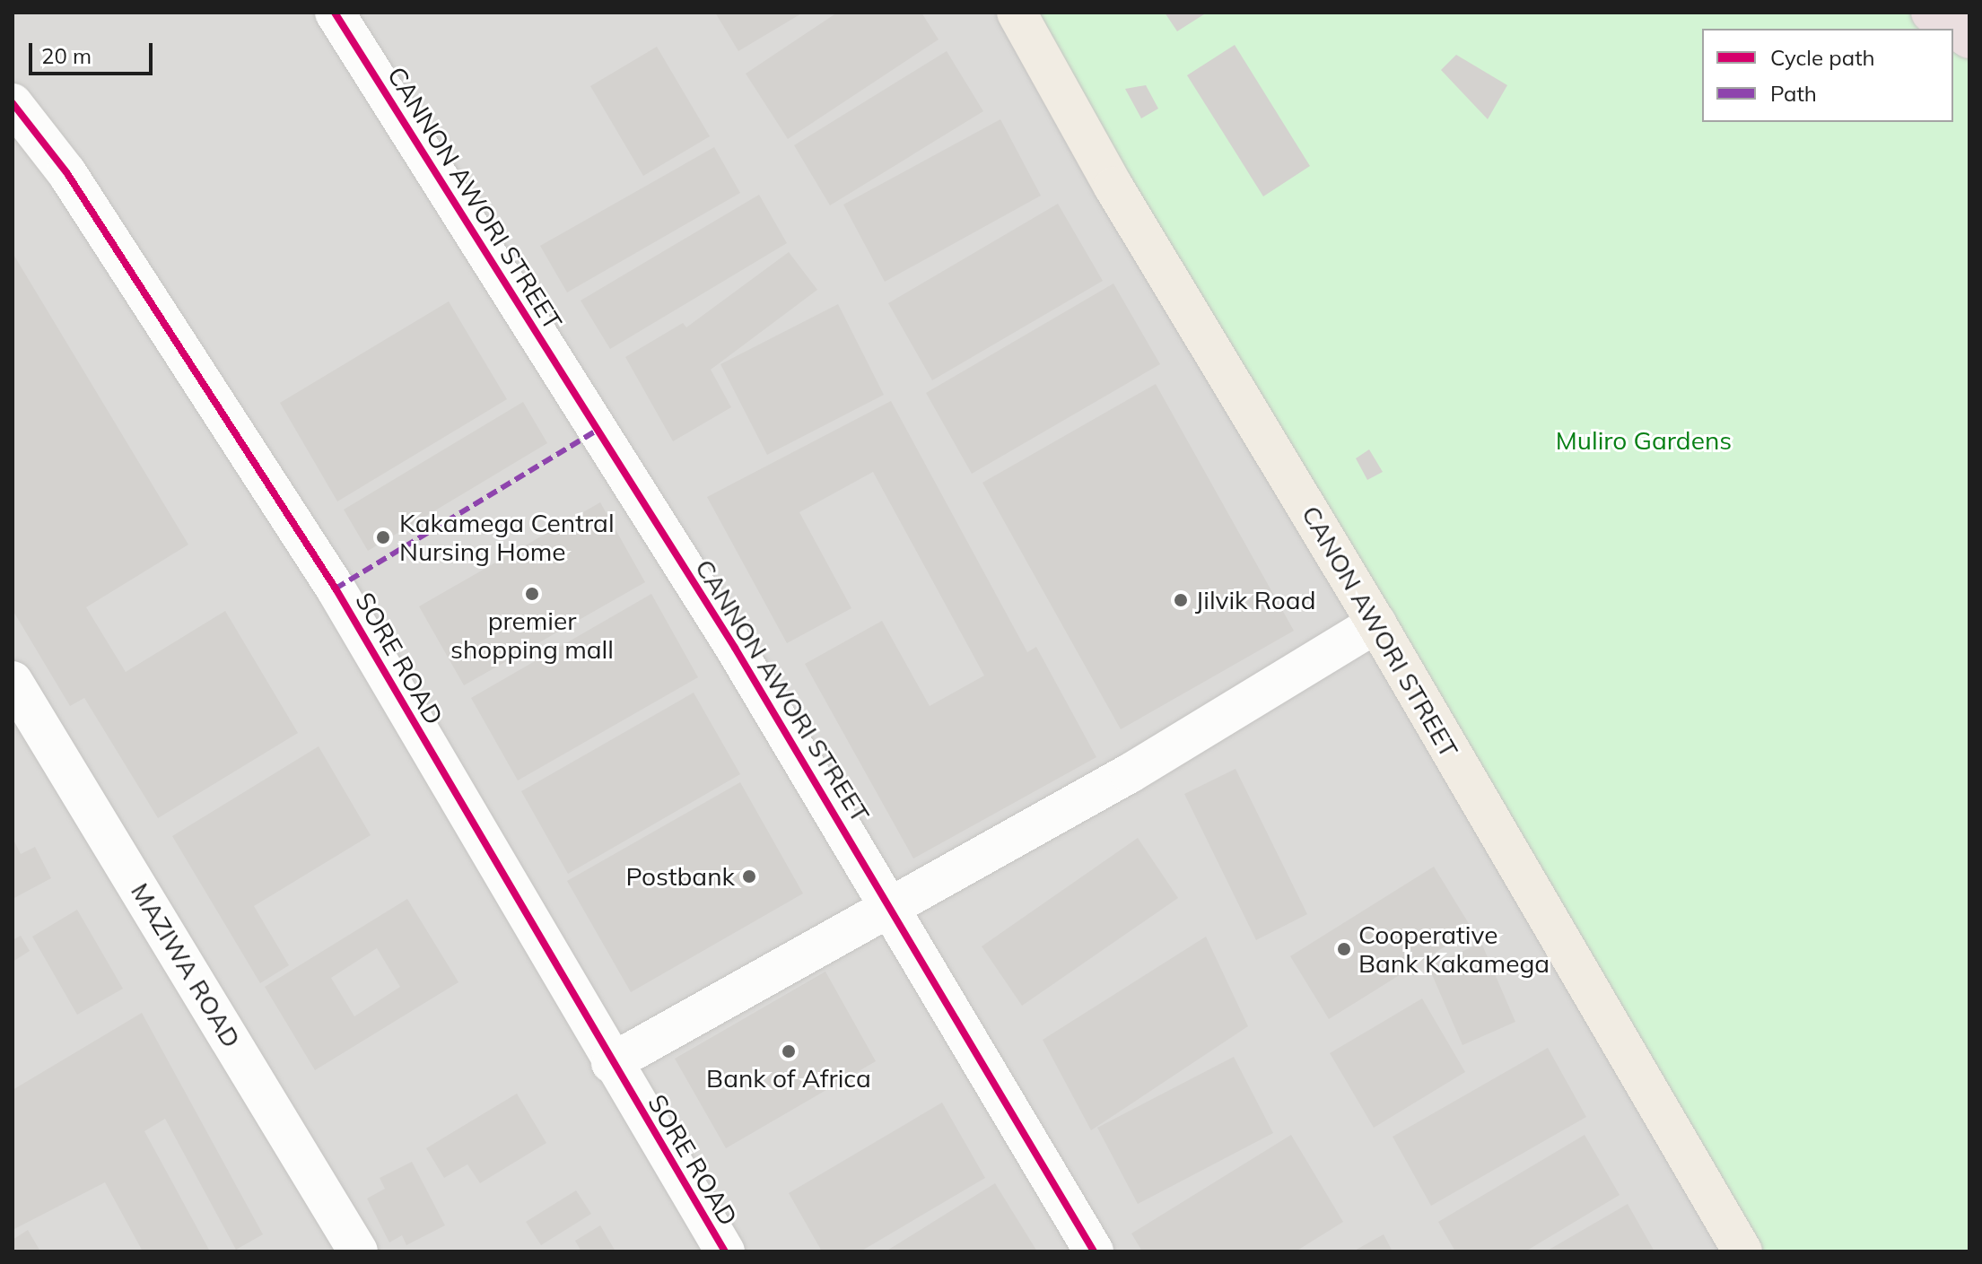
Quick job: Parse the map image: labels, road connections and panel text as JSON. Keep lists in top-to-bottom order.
{
  "streets": {
    "main road": ["CANON AWORI STREET"],
    "street": ["CANNON AWORI STREET", "SORE ROAD", "MAZIWA ROAD"]
  },
  "parks": ["Muliro Gardens"],
  "places": [
    "Kakamega Central Nursing Home",
    "premier shopping mall",
    "Jilvik Road",
    "Postbank",
    "Cooperative Bank Kakamega",
    "Bank of Africa"
  ],
  "legend": ["Cycle path", "Path"],
  "scale_bar": "20 m"
}
